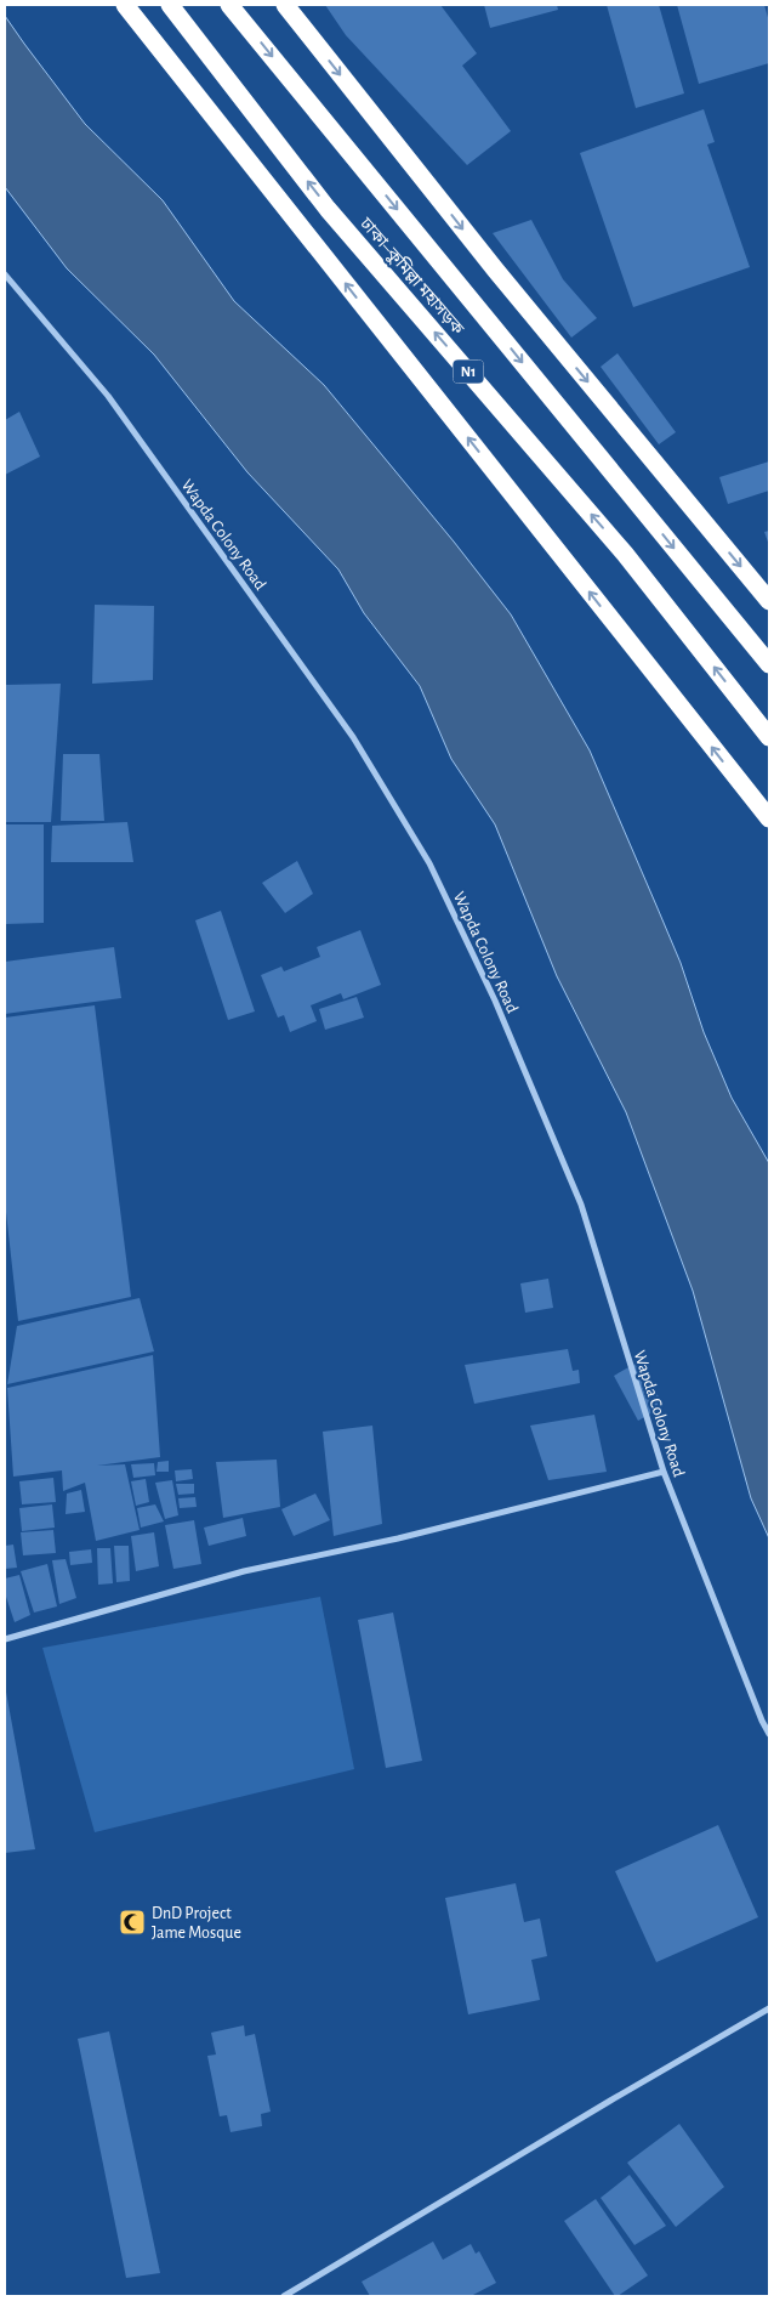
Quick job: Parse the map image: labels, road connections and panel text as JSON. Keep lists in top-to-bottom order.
{
  "streets": {
    "highway": ["ঢাকা–কুমিল্লা মহাসড়ক", "N1"],
    "street": ["Wapda Colony Road"]
  },
  "places": {
    "mosque": ["DnD Project Jame Mosque"]
  }
}
